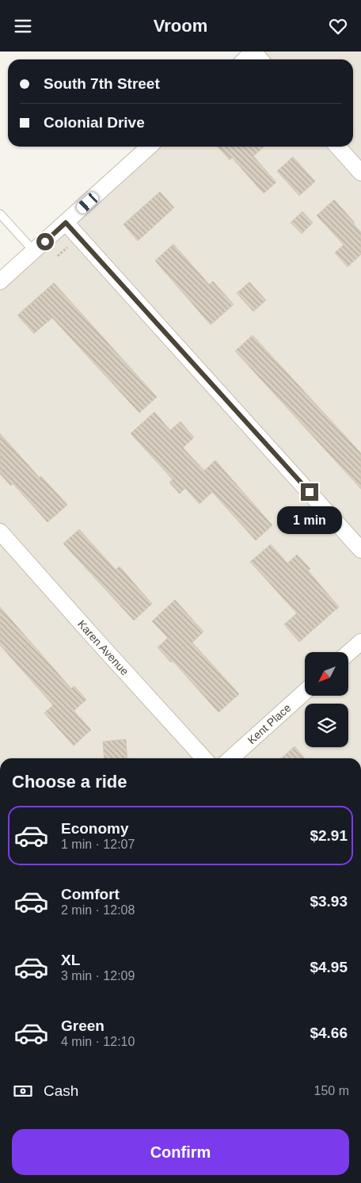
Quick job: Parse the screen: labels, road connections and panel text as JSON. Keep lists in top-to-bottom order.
{
  "streets": {
    "street": ["Karen Avenue", "Kent Place"]
  },
  "north": "bottom left",
  "page": {
    "header": "Vroom",
    "banner": ["South 7th Street", "Colonial Drive"],
    "bubble": "1 min",
    "heading": "Choose a ride",
    "list": [
      {
        "name": "Economy",
        "note": "1 min · 12:07",
        "value": "$2.91"
      },
      {
        "name": "Comfort",
        "note": "2 min · 12:08",
        "value": "$3.93"
      },
      {
        "name": "XL",
        "note": "3 min · 12:09",
        "value": "$4.95"
      },
      {
        "name": "Green",
        "note": "4 min · 12:10",
        "value": "$4.66"
      }
    ],
    "pay": ["Cash", "150 m"],
    "buttons": "Confirm"
  }
}
